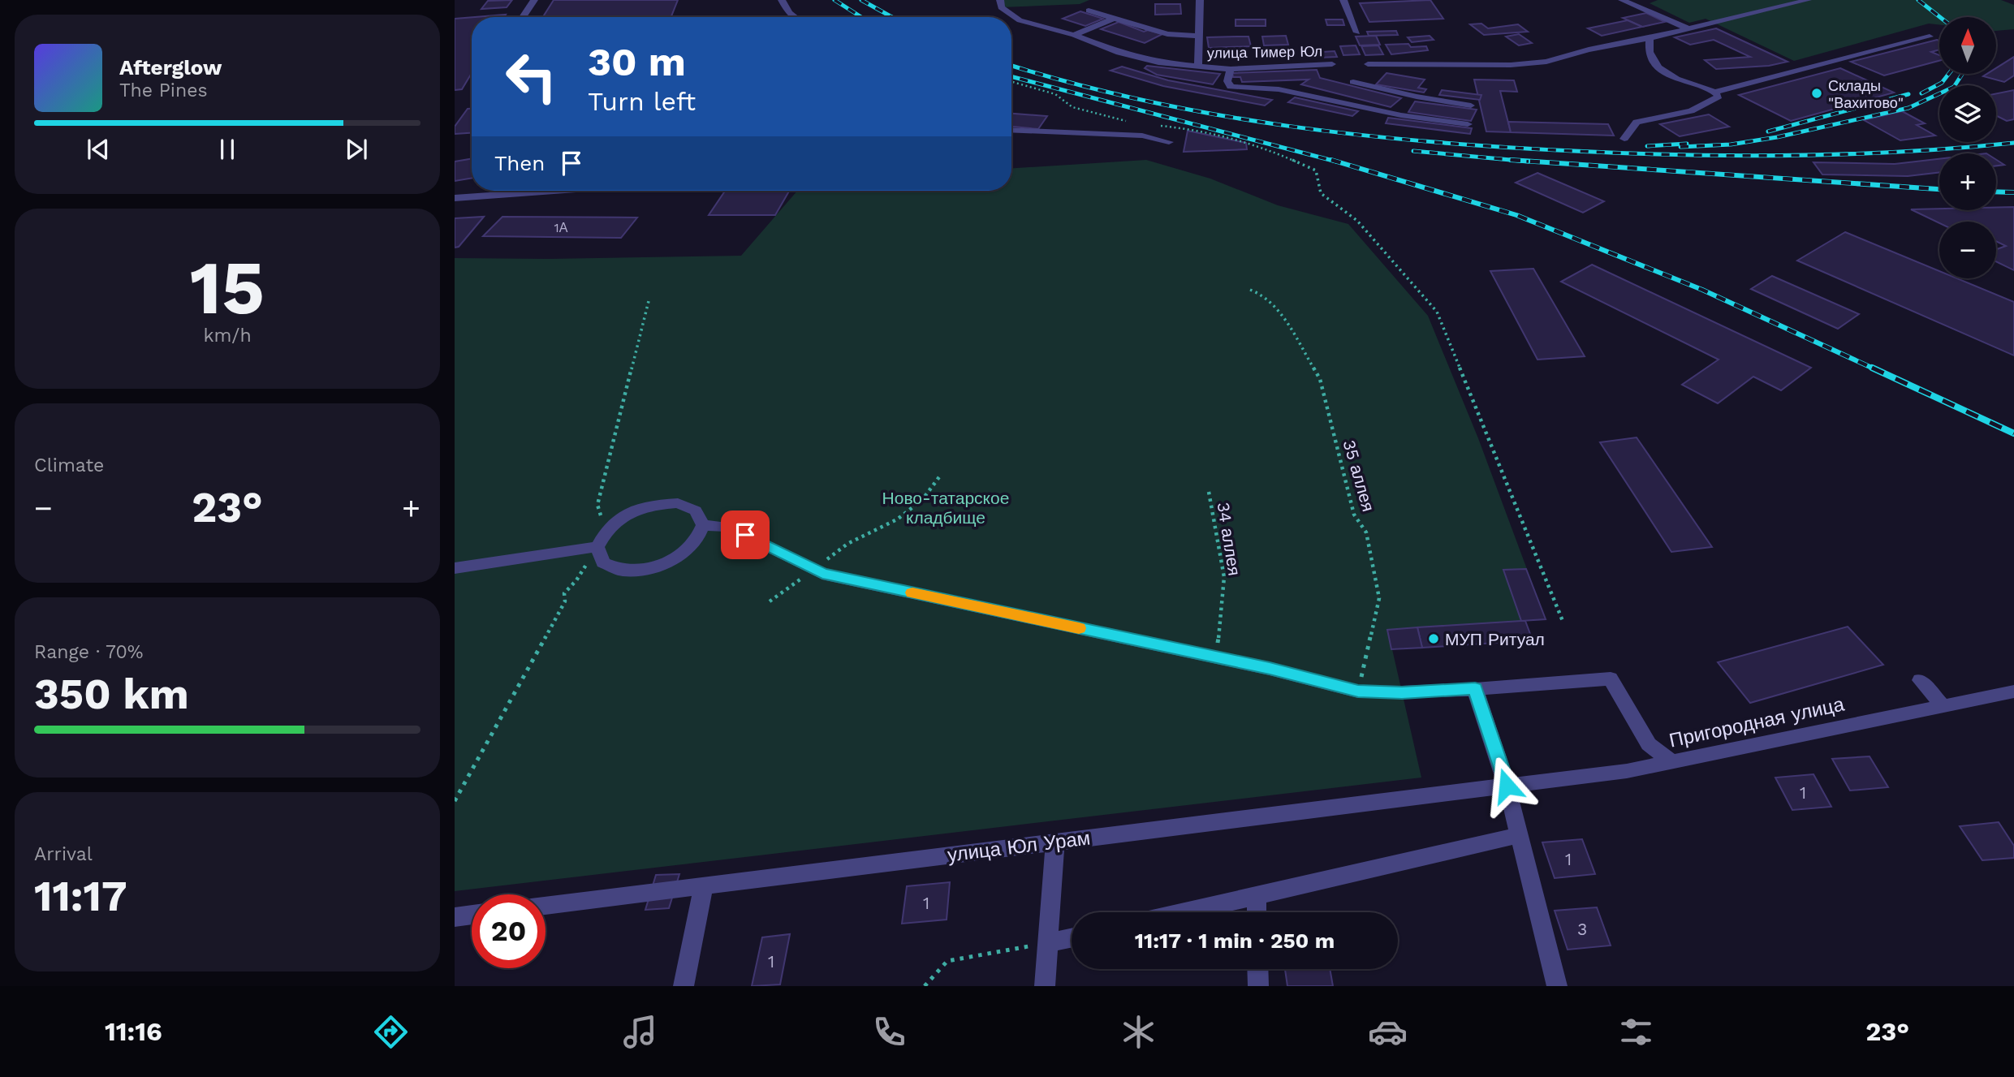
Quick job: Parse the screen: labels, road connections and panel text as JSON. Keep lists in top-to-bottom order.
{
  "streets": {
    "street": ["улица Тимер Юл", "Пригородная улица", "улица Юл Урам"],
    "path": ["35 аллея", "34 аллея"]
  },
  "crossings": [
    ["Пригородная улица", "улица Юл Урам"]
  ],
  "parks": ["Ново-татарское кладбище"],
  "places": ["Склады \"Вахитово\"", "МУП Ритуал"],
  "house_numbers": [
    "1А",
    "1",
    "1",
    "1",
    "3",
    "1"
  ],
  "north": "top",
  "page": {
    "map_buttons": ["+", "−"],
    "turn": ["30 m", "Turn left"],
    "song": ["Afterglow", "The Pines"],
    "then": "Then",
    "tile": [
      ["15", "km/h"],
      "Climate",
      ["Range · 70%", "350 km"],
      ["Arrival", "11:17"]
    ],
    "heat": ["−", "23°", "+"],
    "limit": "20",
    "trip": "11:17 · 1 min · 250 m",
    "tabs": ["11:16", "23°"]
  }
}
